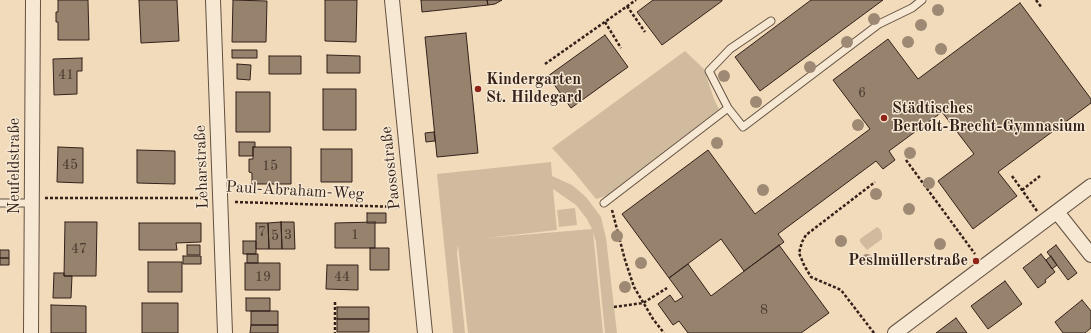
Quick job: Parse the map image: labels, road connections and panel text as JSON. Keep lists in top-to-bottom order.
{
  "streets": {
    "street": ["Neufeldstraße", "Leharstraße", "Paosostraße"],
    "path": ["Paul-Abraham-Weg"]
  },
  "crossings": [
    ["Neufeldstraße", "Paul-Abraham-Weg"],
    ["Leharstraße", "Paul-Abraham-Weg"],
    ["Paosostraße", "Paul-Abraham-Weg"]
  ],
  "places": ["Kindergarten St. Hildegard", "Städtisches Bertolt-Brecht-Gymnasium", "Peslmüllerstraße"],
  "house_numbers": [
    "41",
    "6",
    "45",
    "15",
    "7",
    "3",
    "1",
    "5",
    "47",
    "19",
    "44",
    "8"
  ]
}
